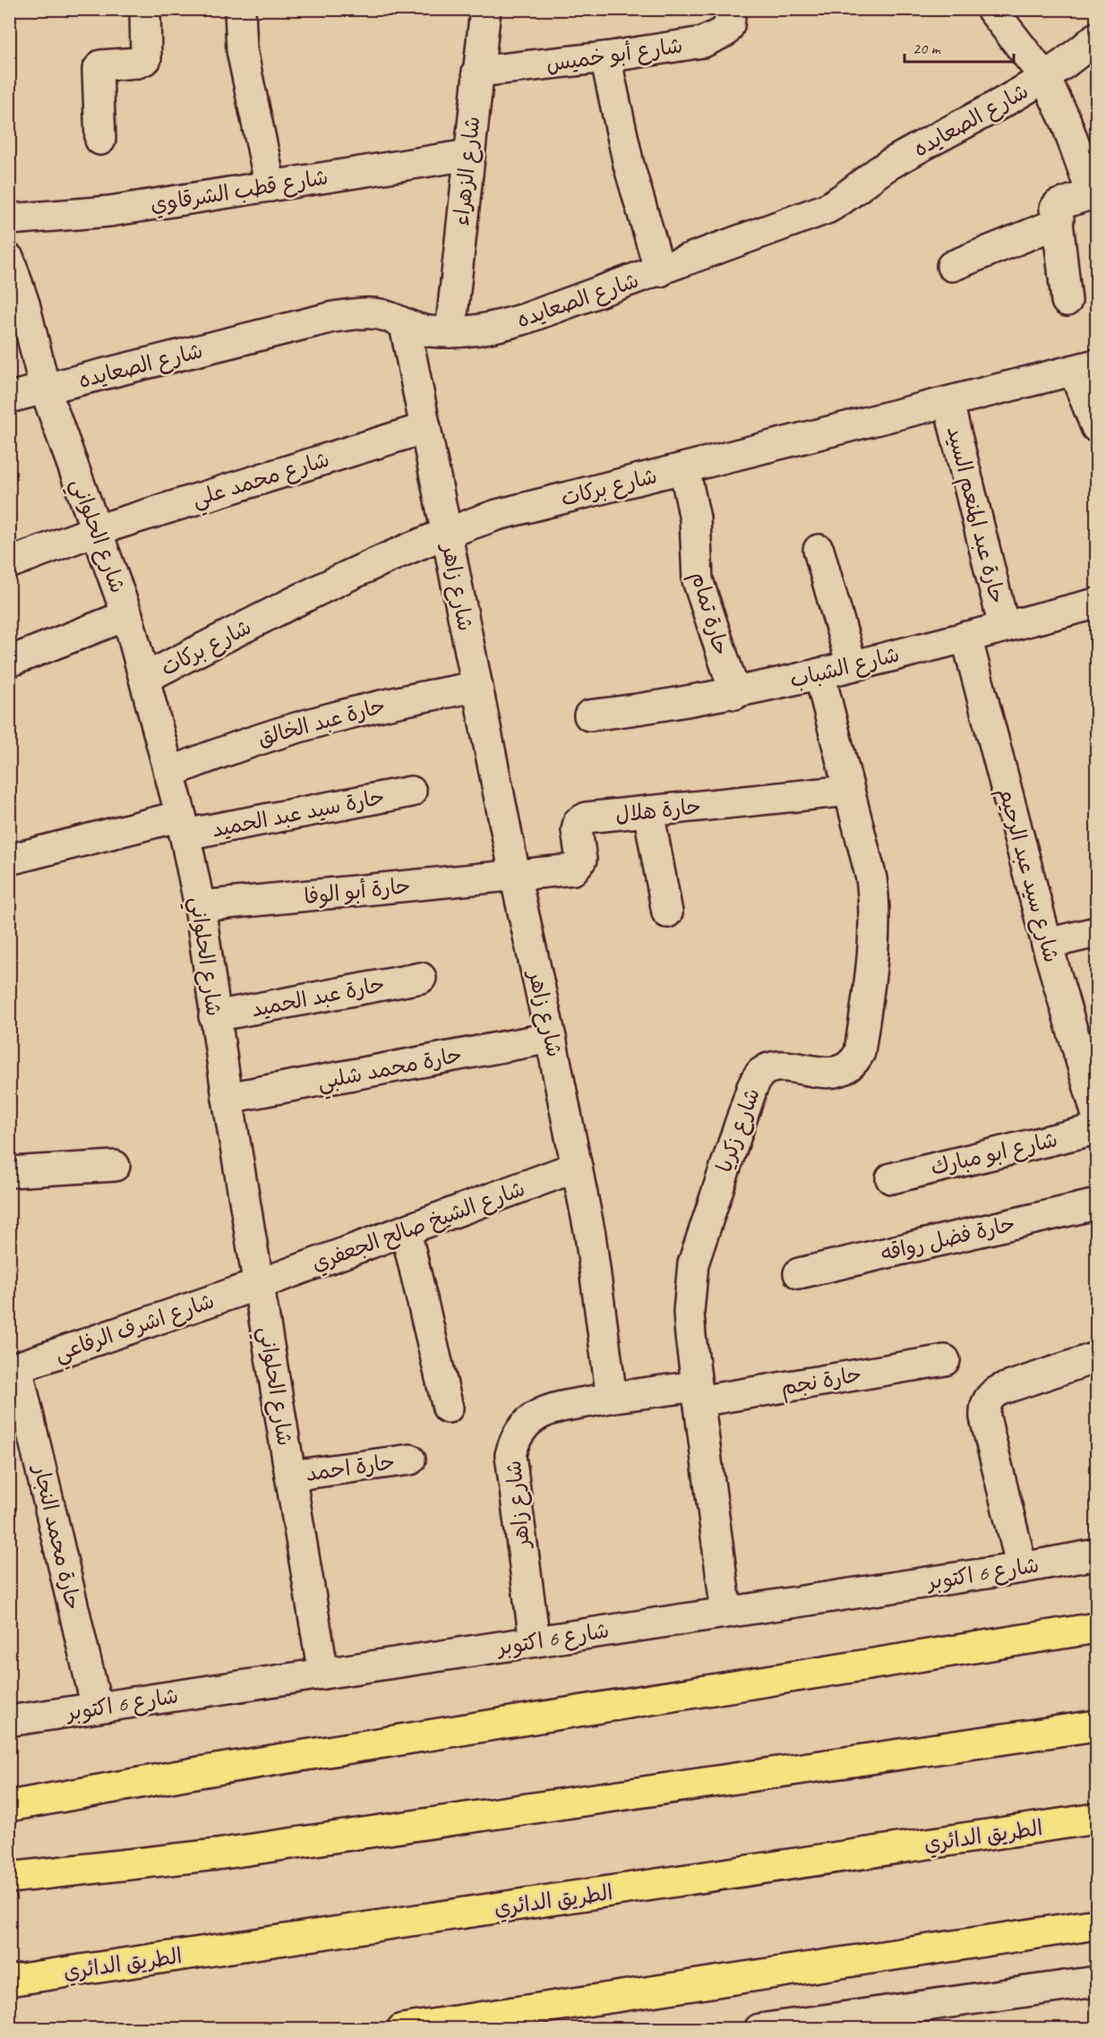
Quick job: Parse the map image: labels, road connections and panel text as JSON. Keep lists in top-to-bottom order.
{
  "streets": {
    "highway": ["الطريق الدائري"],
    "street": [
      "شارع أبو خميس",
      "شارع الصعايده",
      "شارع الزهراء",
      "شارع قطب الشرقاوي",
      "شارع محمد علي",
      "شارع بركات",
      "حارة عبد المنعم السيد",
      "شارع الحلواني",
      "شارع زاهر",
      "حارة تمام",
      "شارع الشباب",
      "حارة عبد الخالق",
      "حارة هلال",
      "حارة سيد عبد الحميد",
      "شارع سيد عبد الرحيم",
      "حارة أبو الوفا",
      "حارة عبد الحميد",
      "حارة محمد شلبي",
      "شارع زكريا",
      "شارع ابو مبارك",
      "شارع الشيخ صالح الجعفري",
      "حارة فضل رواقه",
      "شارع اشرف الرفاعي",
      "حارة نجم",
      "حارة احمد",
      "حارة محمد النجار",
      "شارع 6 اكتوبر"
    ]
  },
  "crossings": [
    ["شارع أبو خميس", "شارع الزهراء"],
    ["شارع الصعايده", "شارع الزهراء"],
    ["شارع الصعايده", "شارع الحلواني"],
    ["شارع الصعايده", "شارع زاهر"],
    ["شارع الزهراء", "شارع قطب الشرقاوي"],
    ["شارع محمد علي", "شارع الحلواني"],
    ["شارع محمد علي", "شارع زاهر"],
    ["شارع بركات", "حارة عبد المنعم السيد"],
    ["شارع بركات", "شارع الحلواني"],
    ["شارع بركات", "شارع زاهر"],
    ["شارع بركات", "حارة تمام"],
    ["حارة عبد المنعم السيد", "شارع الشباب"],
    ["شارع الحلواني", "حارة عبد الخالق"],
    ["شارع الحلواني", "حارة سيد عبد الحميد"],
    ["شارع الحلواني", "حارة أبو الوفا"],
    ["شارع الحلواني", "حارة عبد الحميد"],
    ["شارع الحلواني", "حارة محمد شلبي"],
    ["شارع الحلواني", "شارع الشيخ صالح الجعفري"],
    ["شارع الحلواني", "شارع اشرف الرفاعي"],
    ["شارع الحلواني", "حارة احمد"],
    ["شارع الحلواني", "شارع 6 اكتوبر"],
    ["شارع زاهر", "حارة عبد الخالق"],
    ["شارع زاهر", "حارة هلال"],
    ["شارع زاهر", "حارة أبو الوفا"],
    ["شارع زاهر", "حارة محمد شلبي"],
    ["شارع زاهر", "شارع الشيخ صالح الجعفري"],
    ["شارع زاهر", "حارة نجم"],
    ["شارع زاهر", "شارع 6 اكتوبر"],
    ["حارة تمام", "شارع الشباب"],
    ["شارع الشباب", "شارع سيد عبد الرحيم"],
    ["شارع الشباب", "شارع زكريا"],
    ["حارة هلال", "حارة أبو الوفا"],
    ["حارة هلال", "شارع زكريا"],
    ["شارع زكريا", "حارة نجم"],
    ["شارع زكريا", "شارع 6 اكتوبر"],
    ["شارع الشيخ صالح الجعفري", "شارع اشرف الرفاعي"],
    ["شارع اشرف الرفاعي", "حارة محمد النجار"],
    ["حارة محمد النجار", "شارع 6 اكتوبر"]
  ],
  "scale_bar": "20 m"
}
